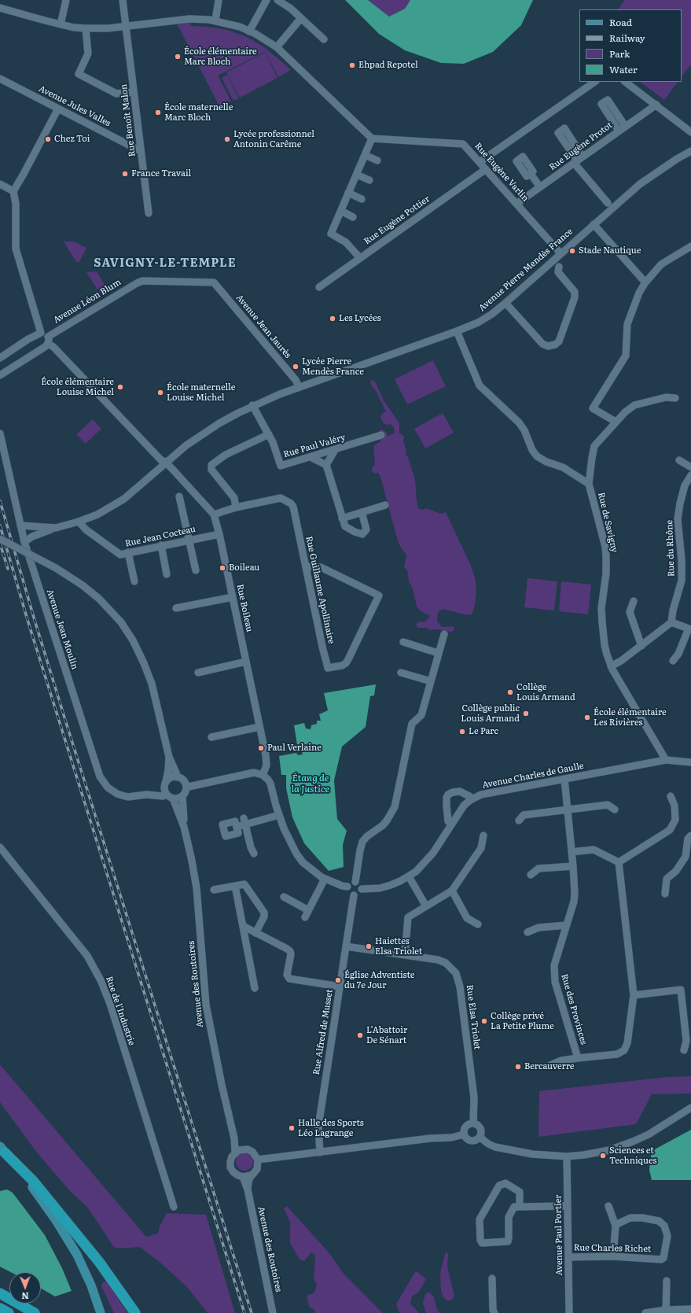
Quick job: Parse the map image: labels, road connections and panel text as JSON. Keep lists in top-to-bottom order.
{
  "streets": {
    "street": [
      "Avenue Jules Valles",
      "Rue Benoît Malon",
      "Rue Eugène Protot",
      "Rue Eugène Varlin",
      "Rue Eugène Pottier",
      "Avenue Pierre Mendès France",
      "Avenue Léon Blum",
      "Avenue Jean Jaurès",
      "Rue Paul Valéry",
      "Rue de Savigny",
      "Rue Jean Cocteau",
      "Rue du Rhône",
      "Rue Guillaume Apollinaire",
      "Rue Boileau",
      "Avenue Jean Moulin",
      "Avenue Charles de Gaulle",
      "Avenue des Routoires",
      "Rue des Provinces",
      "Rue de l'Industrie",
      "Rue Elsa Triolet",
      "Rue Alfred de Musset",
      "Avenue Paul Portier",
      "Rue Charles Richet"
    ]
  },
  "crossings": [
    ["Avenue Jules Valles", "Rue Benoît Malon"],
    ["Rue Eugène Protot", "Rue Eugène Varlin"],
    ["Rue Eugène Varlin", "Rue Eugène Pottier"],
    ["Rue Eugène Varlin", "Avenue Pierre Mendès France"],
    ["Avenue Pierre Mendès France", "Avenue Jean Jaurès"],
    ["Avenue Pierre Mendès France", "Rue Paul Valéry"],
    ["Avenue Pierre Mendès France", "Rue de Savigny"],
    ["Avenue Pierre Mendès France", "Rue Jean Cocteau"],
    ["Avenue Pierre Mendès France", "Rue Boileau"],
    ["Avenue Pierre Mendès France", "Avenue Jean Moulin"],
    ["Avenue Léon Blum", "Avenue Jean Jaurès"],
    ["Avenue Léon Blum", "Rue Boileau"],
    ["Rue de Savigny", "Avenue Charles de Gaulle"],
    ["Rue Jean Cocteau", "Rue Boileau"],
    ["Rue Guillaume Apollinaire", "Rue Boileau"],
    ["Avenue Charles de Gaulle", "Rue des Provinces"],
    ["Avenue Charles de Gaulle", "Rue Alfred de Musset"],
    ["Rue Elsa Triolet", "Rue Alfred de Musset"],
    ["Avenue Paul Portier", "Rue Charles Richet"]
  ],
  "districts": ["SAVIGNY-LE-TEMPLE"],
  "water": ["Étang de la Justice"],
  "places": [
    "École élémentaire Marc Bloch",
    "Ehpad Repotel",
    "École maternelle Marc Bloch",
    "Chez Toi",
    "Lycée professionnel Antonin Carême",
    "France Travail",
    "Stade Nautique",
    "Les Lycées",
    "Lycée Pierre Mendès France",
    "École élémentaire Louise Michel",
    "École maternelle Louise Michel",
    "Boileau",
    "Collège Louis Armand",
    "Collège public Louis Armand",
    "École élémentaire Les Rivières",
    "Le Parc",
    "Paul Verlaine",
    "Haiettes Elsa Triolet",
    "Église Adventiste du 7e Jour",
    "Collège privé La Petite Plume",
    "L’Abattoir De Sénart",
    "Bercauverre",
    "Halle des Sports Léo Lagrange",
    "Sciences et Techniques"
  ],
  "legend": [
    "Road",
    "Railway",
    "Park",
    "Water"
  ],
  "north": "bottom"
}
